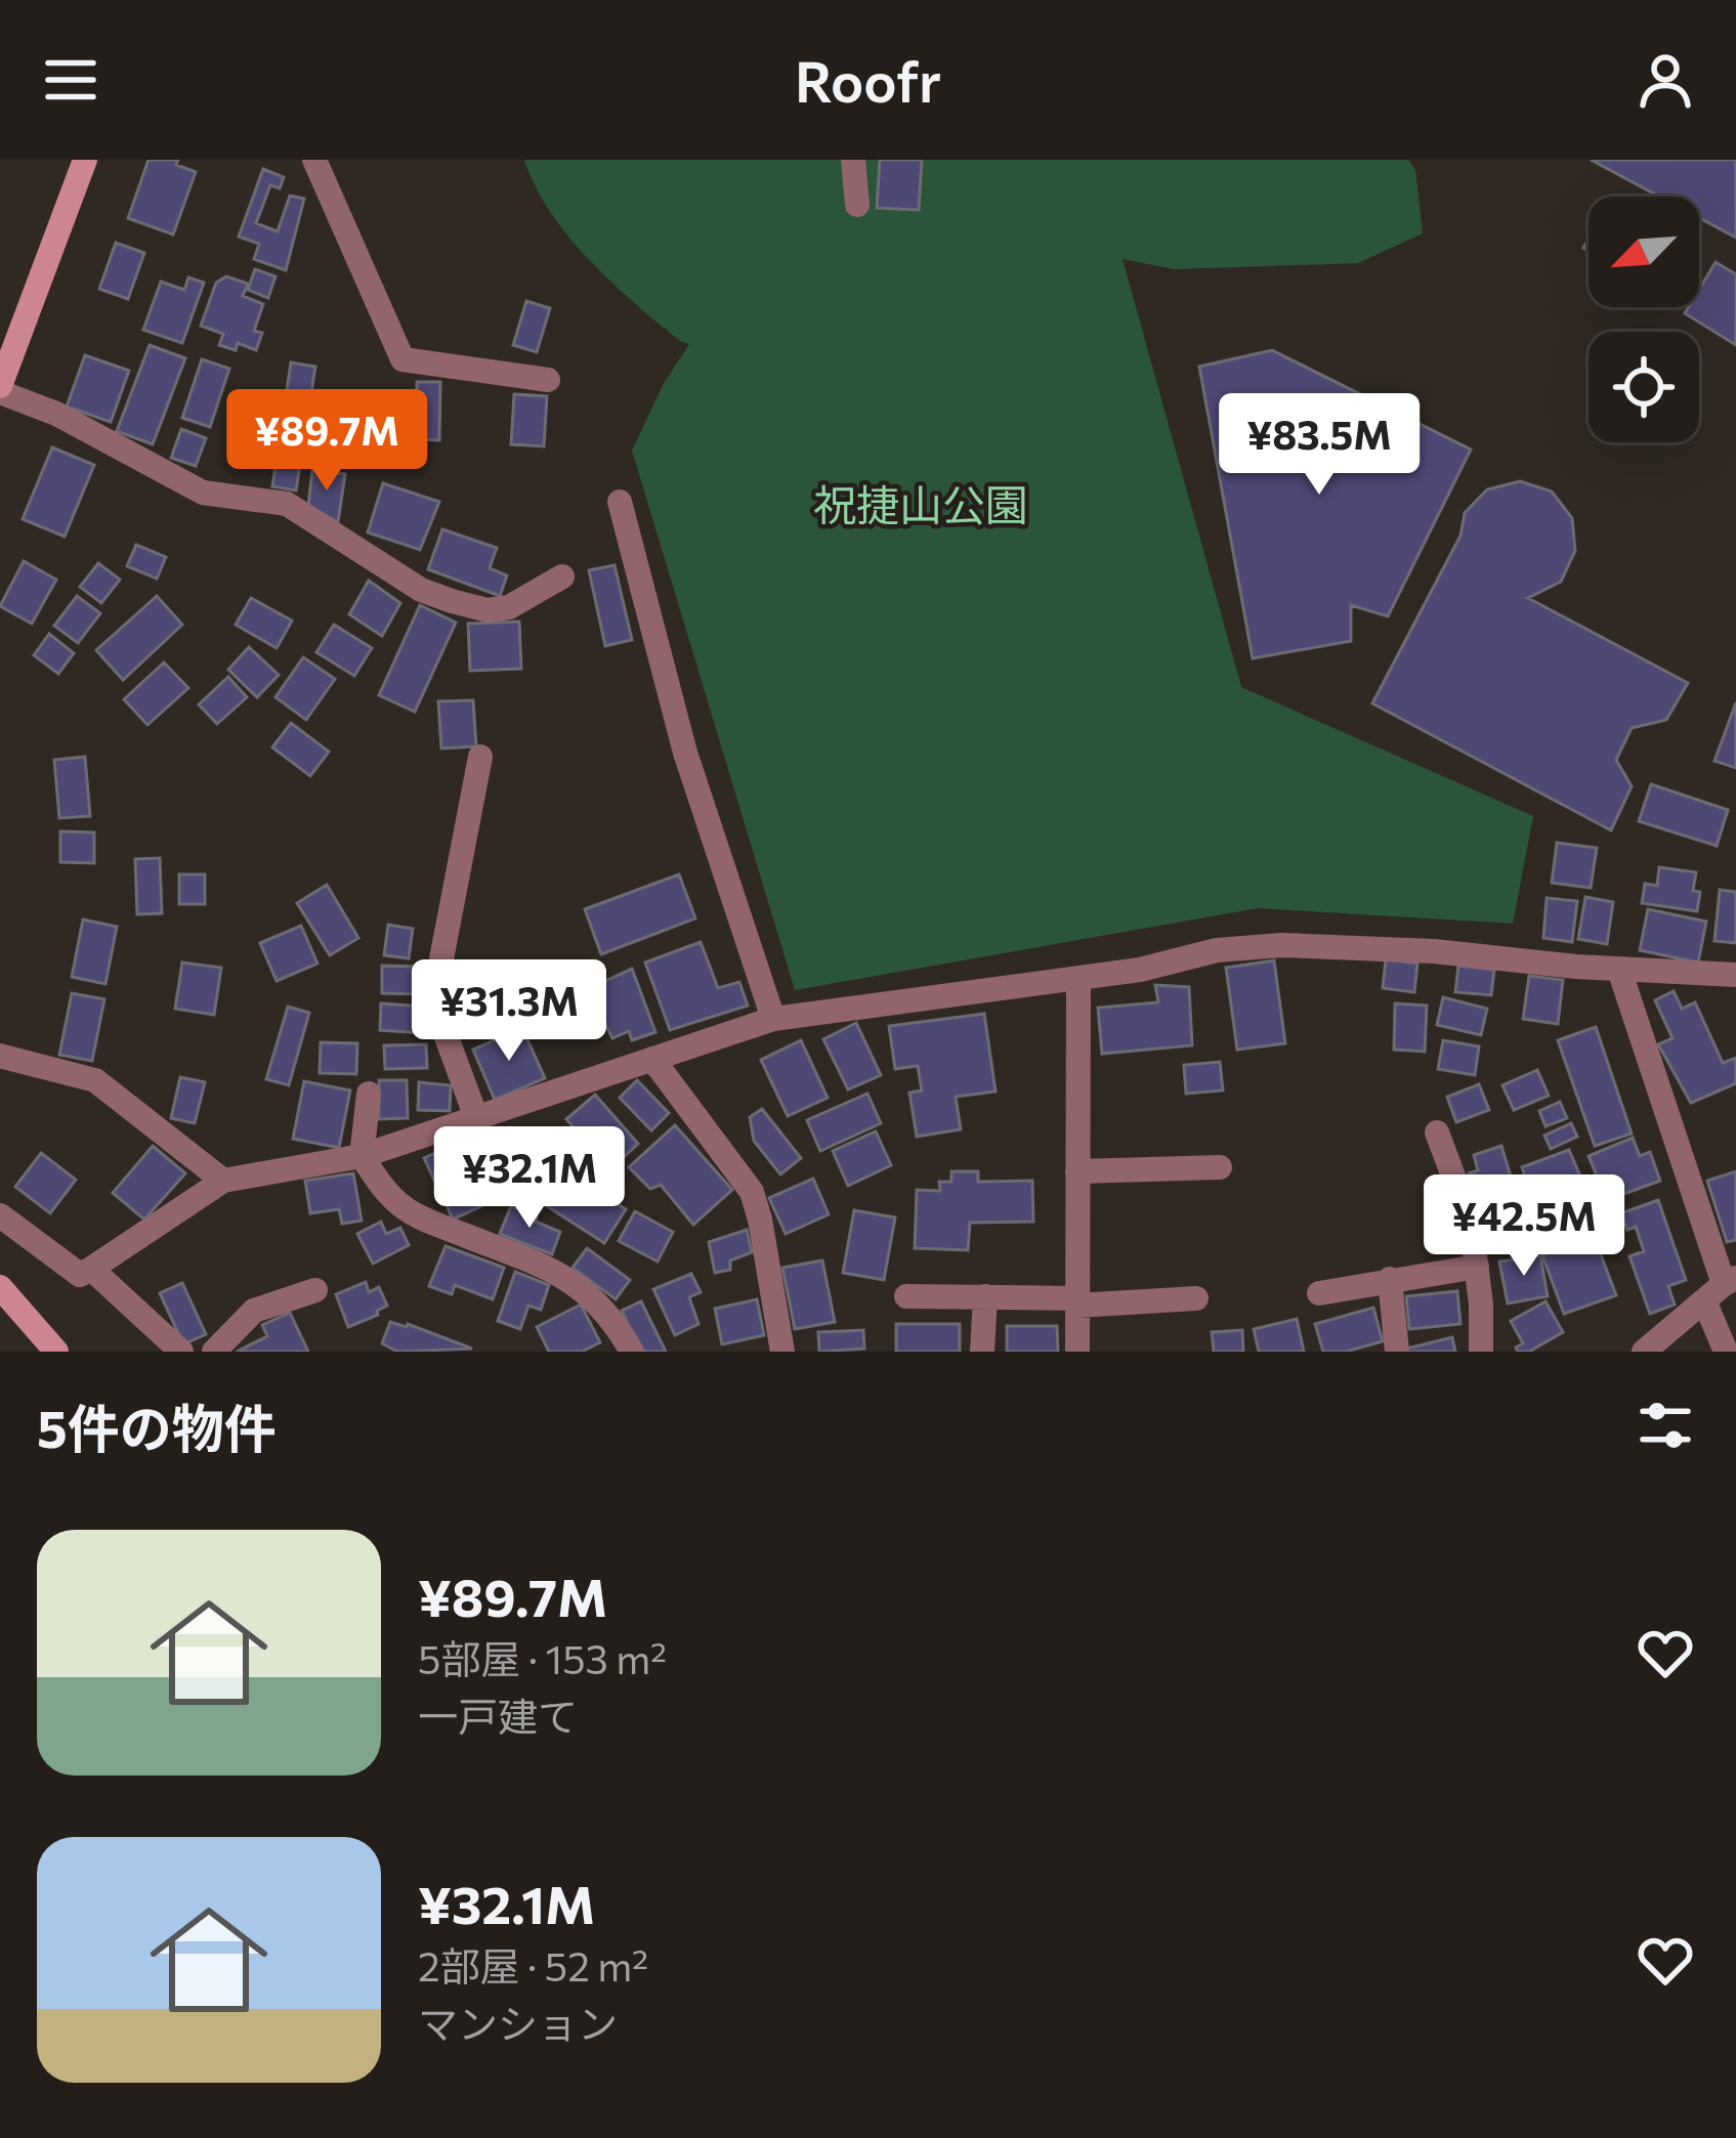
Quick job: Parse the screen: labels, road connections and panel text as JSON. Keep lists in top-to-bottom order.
{
  "parks": ["祝捷山公園"],
  "north": "bottom left",
  "page": {
    "header": "Roofr",
    "price": [
      "¥89.7M",
      "¥83.5M",
      "¥31.3M",
      "¥32.1M",
      "¥42.5M"
    ],
    "heading": "5件の物件",
    "list": [
      {
        "name": "¥89.7M",
        "note": "5部屋 · 153 m² · 一戸建て"
      },
      {
        "name": "¥32.1M",
        "note": "2部屋 · 52 m² · マンション"
      }
    ]
  }
}
